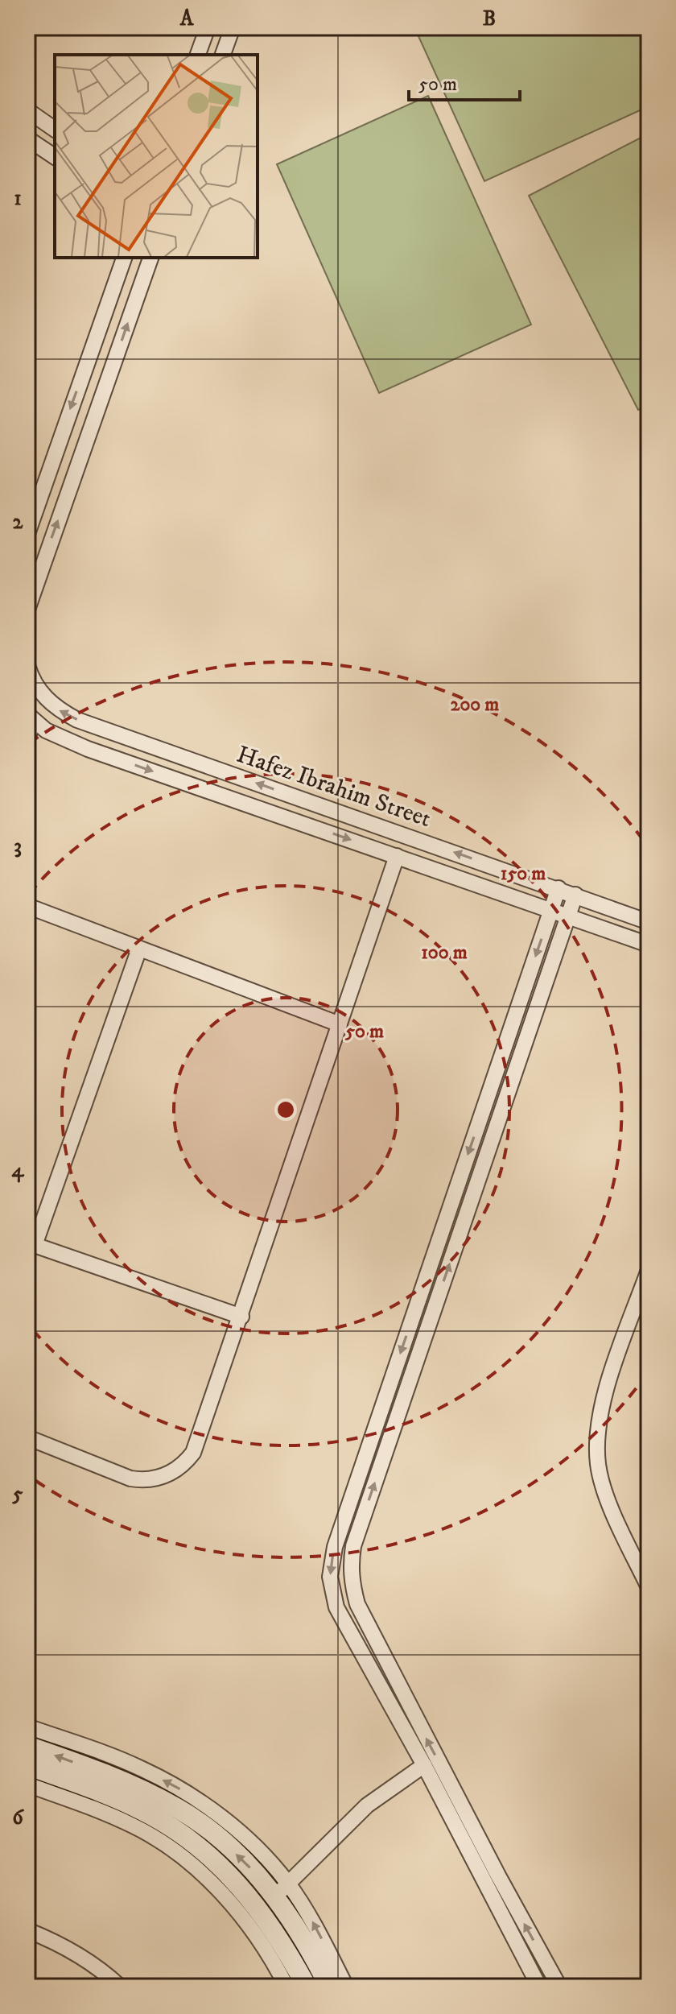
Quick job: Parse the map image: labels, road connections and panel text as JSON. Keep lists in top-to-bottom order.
{
  "streets": {
    "street": ["Hafez Ibrahim Street"]
  },
  "scale_bar": "50 m",
  "grid": {
    "columns": ["A", "B"],
    "rows": [
      "1",
      "2",
      "3",
      "4",
      "5",
      "6"
    ]
  },
  "rings": [
    "200 m",
    "150 m",
    "100 m",
    "50 m"
  ]
}
